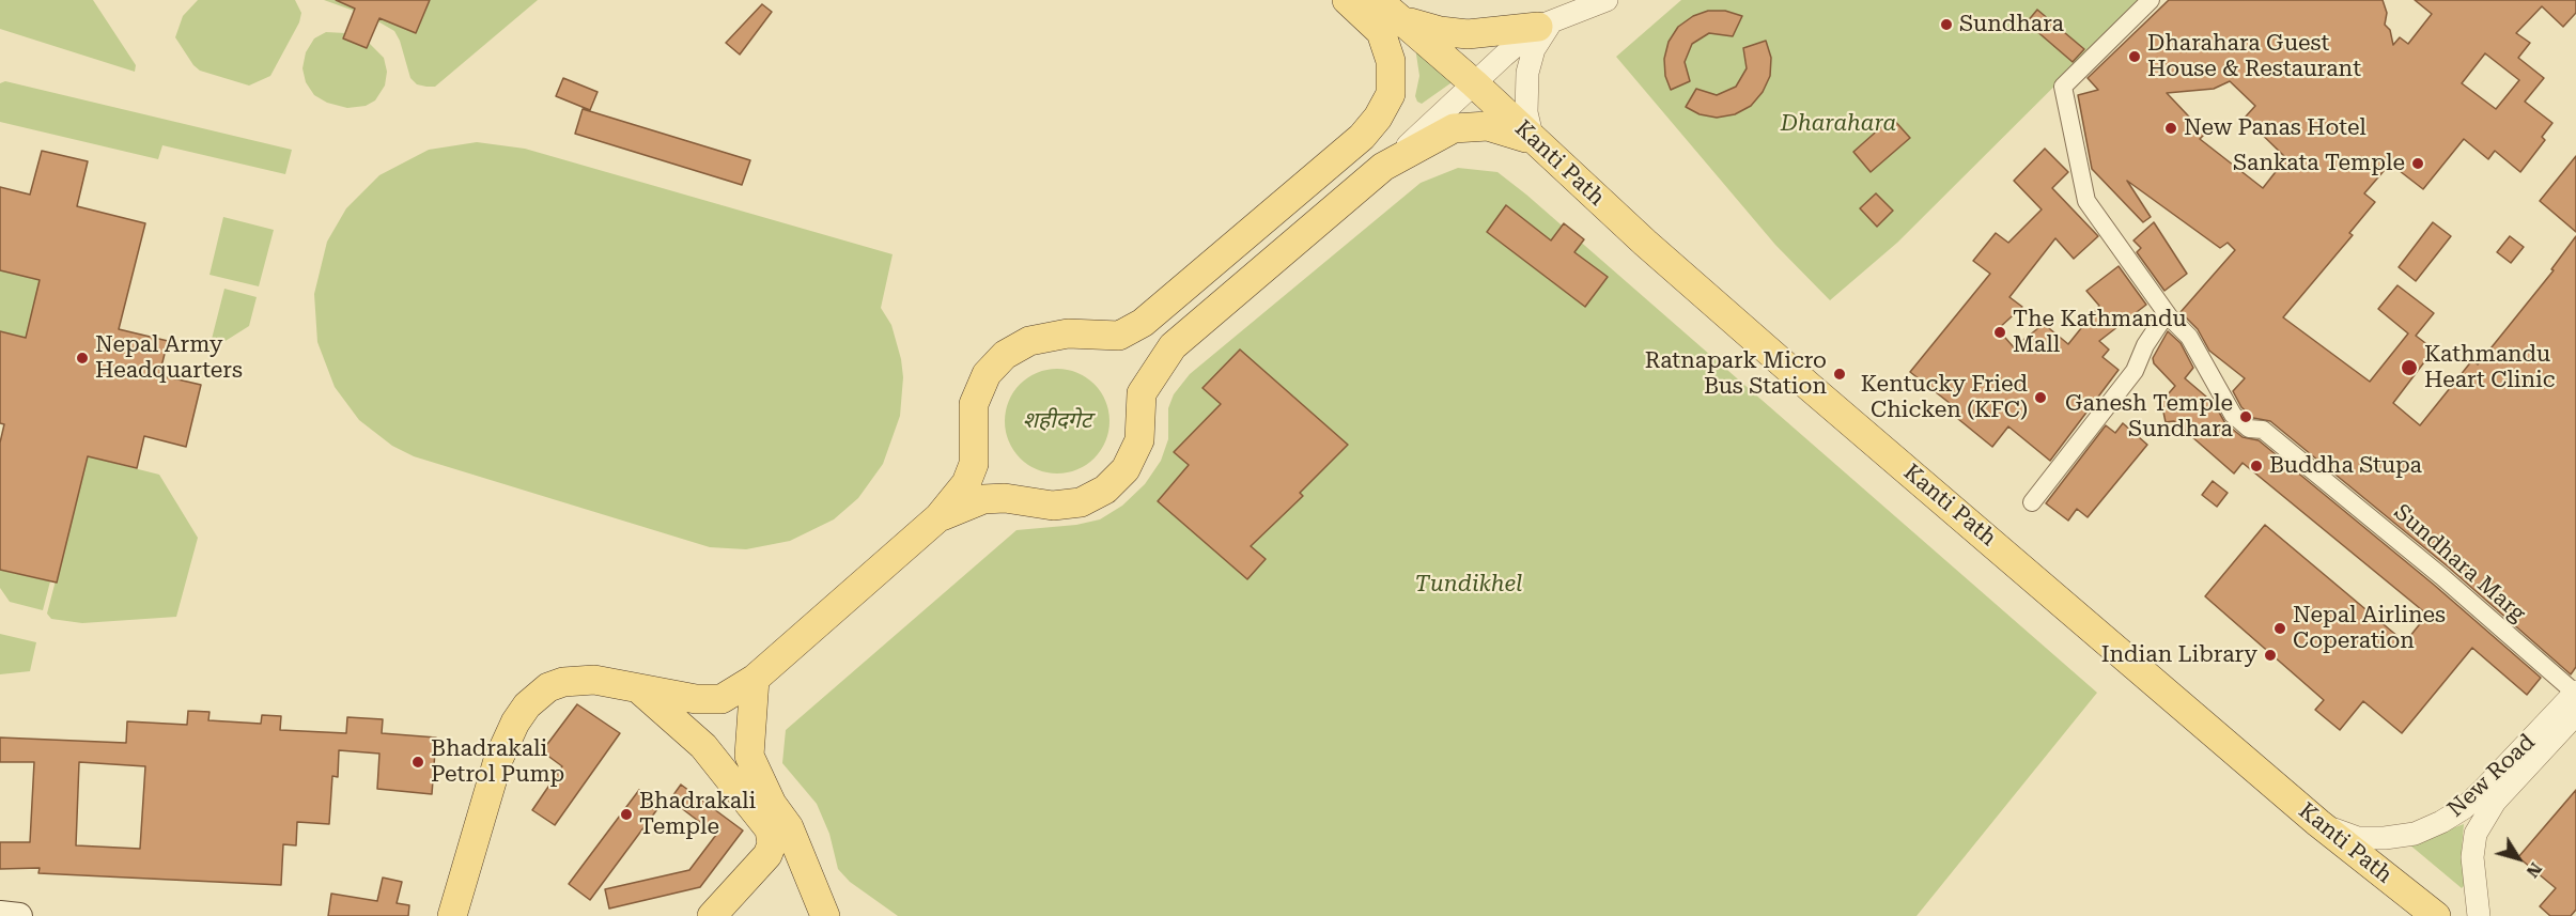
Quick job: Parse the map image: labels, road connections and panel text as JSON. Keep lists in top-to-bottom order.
{
  "streets": {
    "main road": ["Kanti Path"],
    "street": ["Sundhara Marg", "New Road"]
  },
  "crossings": [
    ["Kanti Path", "New Road"],
    ["Sundhara Marg", "New Road"]
  ],
  "parks": ["Dharahara", "शहीदगेट", "Tundikhel"],
  "places": [
    "Sundhara",
    "Dharahara Guest House & Restaurant",
    "New Panas Hotel",
    "Sankata Temple",
    "The Kathmandu Mall",
    "Nepal Army Headquarters",
    "Kathmandu Heart Clinic",
    "Ratnapark Micro Bus Station",
    "Kentucky Fried Chicken (KFC)",
    "Ganesh Temple Sundhara",
    "Buddha Stupa",
    "Nepal Airlines Coperation",
    "Indian Library",
    "Bhadrakali Petrol Pump",
    "Bhadrakali Temple"
  ],
  "north": "bottom right"
}
